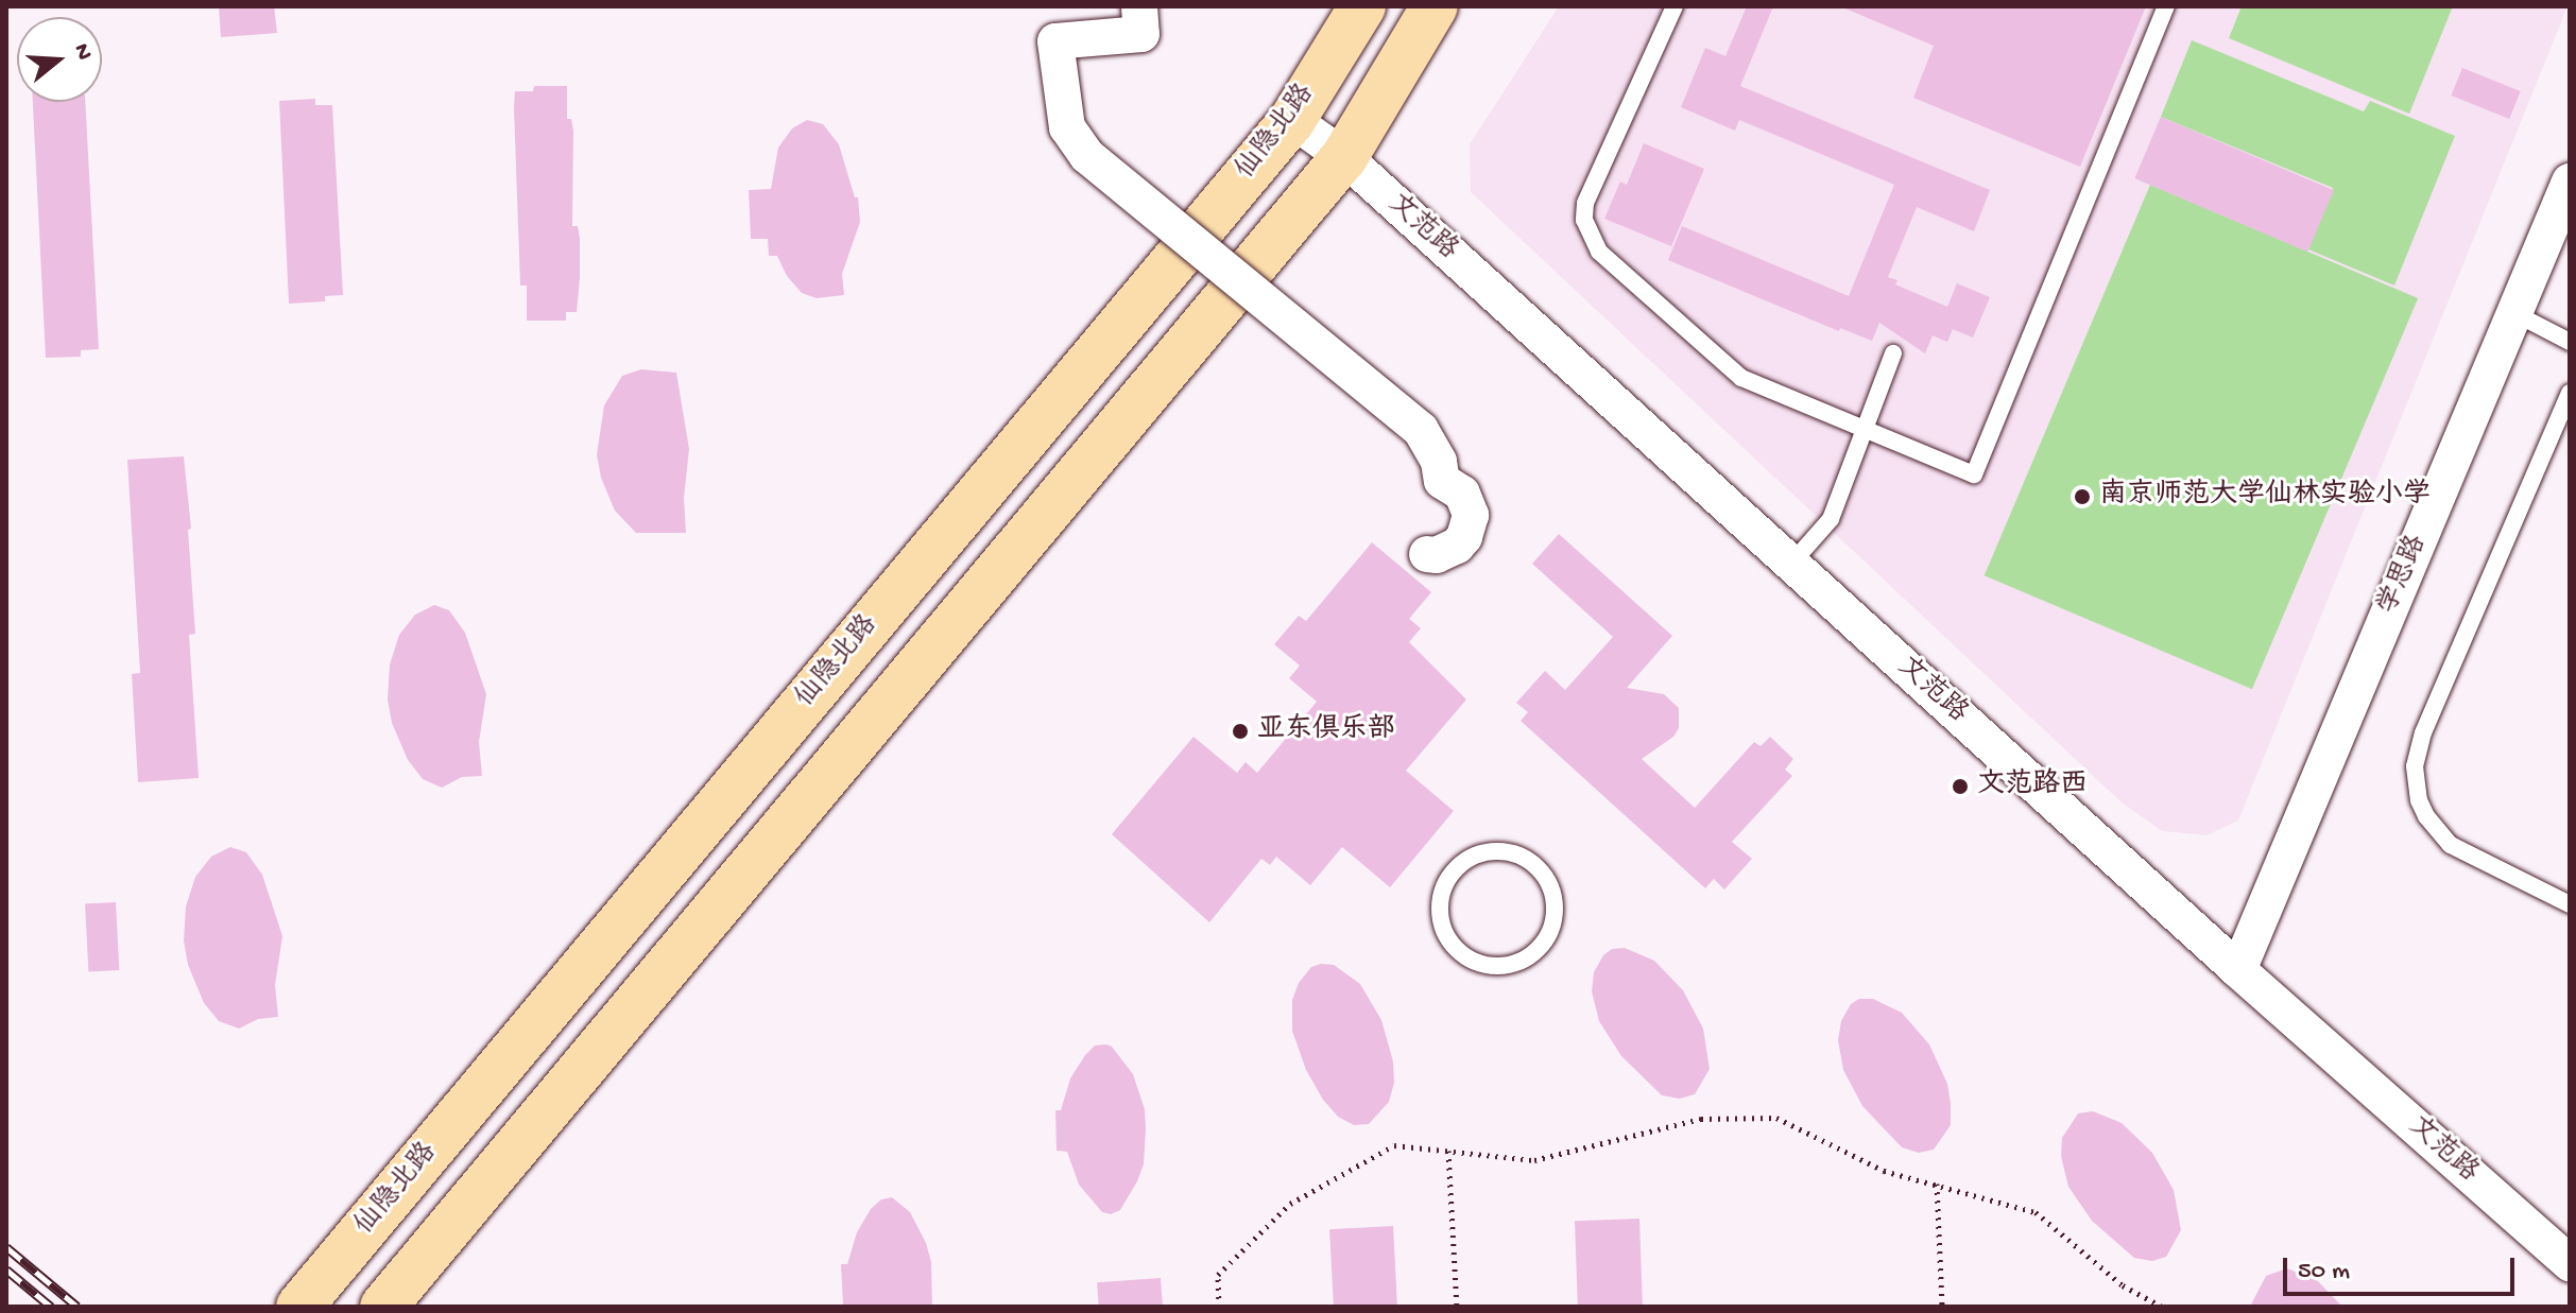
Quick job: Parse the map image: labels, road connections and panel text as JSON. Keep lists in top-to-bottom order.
{
  "streets": {
    "main road": ["仙隐北路"],
    "street": ["文范路", "学思路"]
  },
  "crossings": [
    ["仙隐北路", "文范路"],
    ["文范路", "学思路"]
  ],
  "places": ["南京师范大学仙林实验小学", "亚东俱乐部", "文范路西"],
  "scale_bar": "50 m",
  "north": "right"
}
